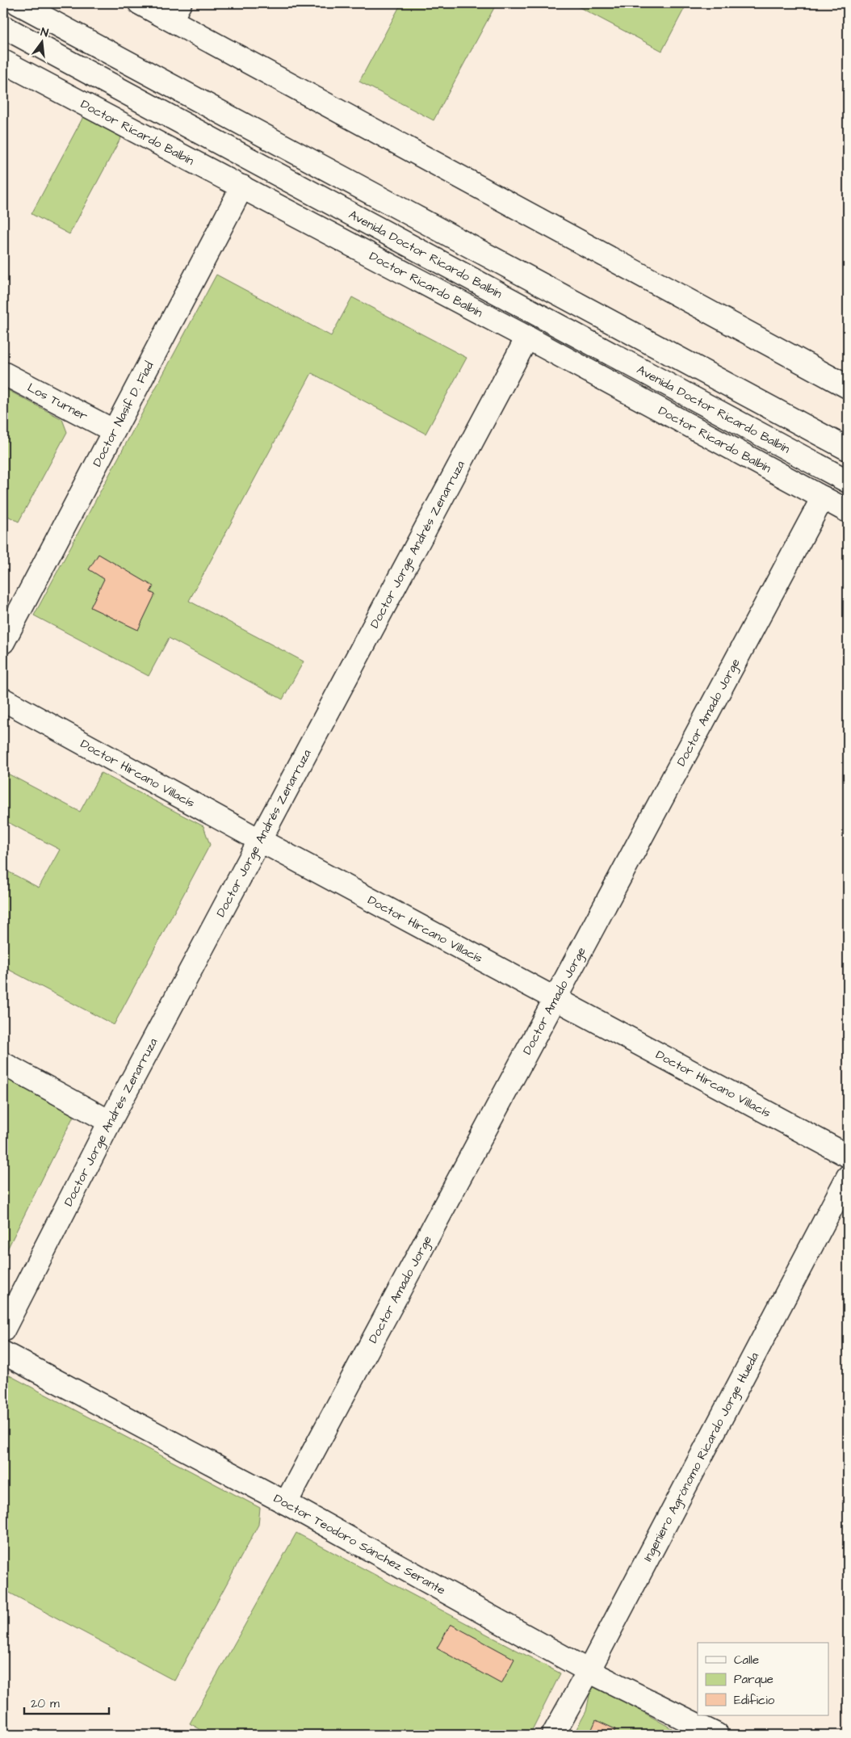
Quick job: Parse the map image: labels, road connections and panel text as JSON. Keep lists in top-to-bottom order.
{
  "streets": {
    "street": [
      "Doctor Ricardo Balbín",
      "Avenida Doctor Ricardo Balbín",
      "Los Turner",
      "Doctor Nasif D. Fiad",
      "Doctor Jorge Andrés Zenarruza",
      "Doctor Amado Jorge",
      "Doctor Hircano Villacís",
      "Ingeniero Agrónomo Ricardo Jorge Hueda",
      "Doctor Teodoro Sánchez Serante"
    ]
  },
  "crossings": [
    ["Doctor Ricardo Balbín", "Doctor Nasif D. Fiad"],
    ["Doctor Ricardo Balbín", "Doctor Jorge Andrés Zenarruza"],
    ["Doctor Ricardo Balbín", "Doctor Amado Jorge"],
    ["Los Turner", "Doctor Nasif D. Fiad"],
    ["Doctor Jorge Andrés Zenarruza", "Doctor Hircano Villacís"],
    ["Doctor Amado Jorge", "Doctor Hircano Villacís"],
    ["Doctor Amado Jorge", "Doctor Teodoro Sánchez Serante"],
    ["Ingeniero Agrónomo Ricardo Jorge Hueda", "Doctor Teodoro Sánchez Serante"]
  ],
  "legend": ["Calle", "Parque", "Edificio"],
  "scale_bar": "20 m",
  "north": "top"
}
